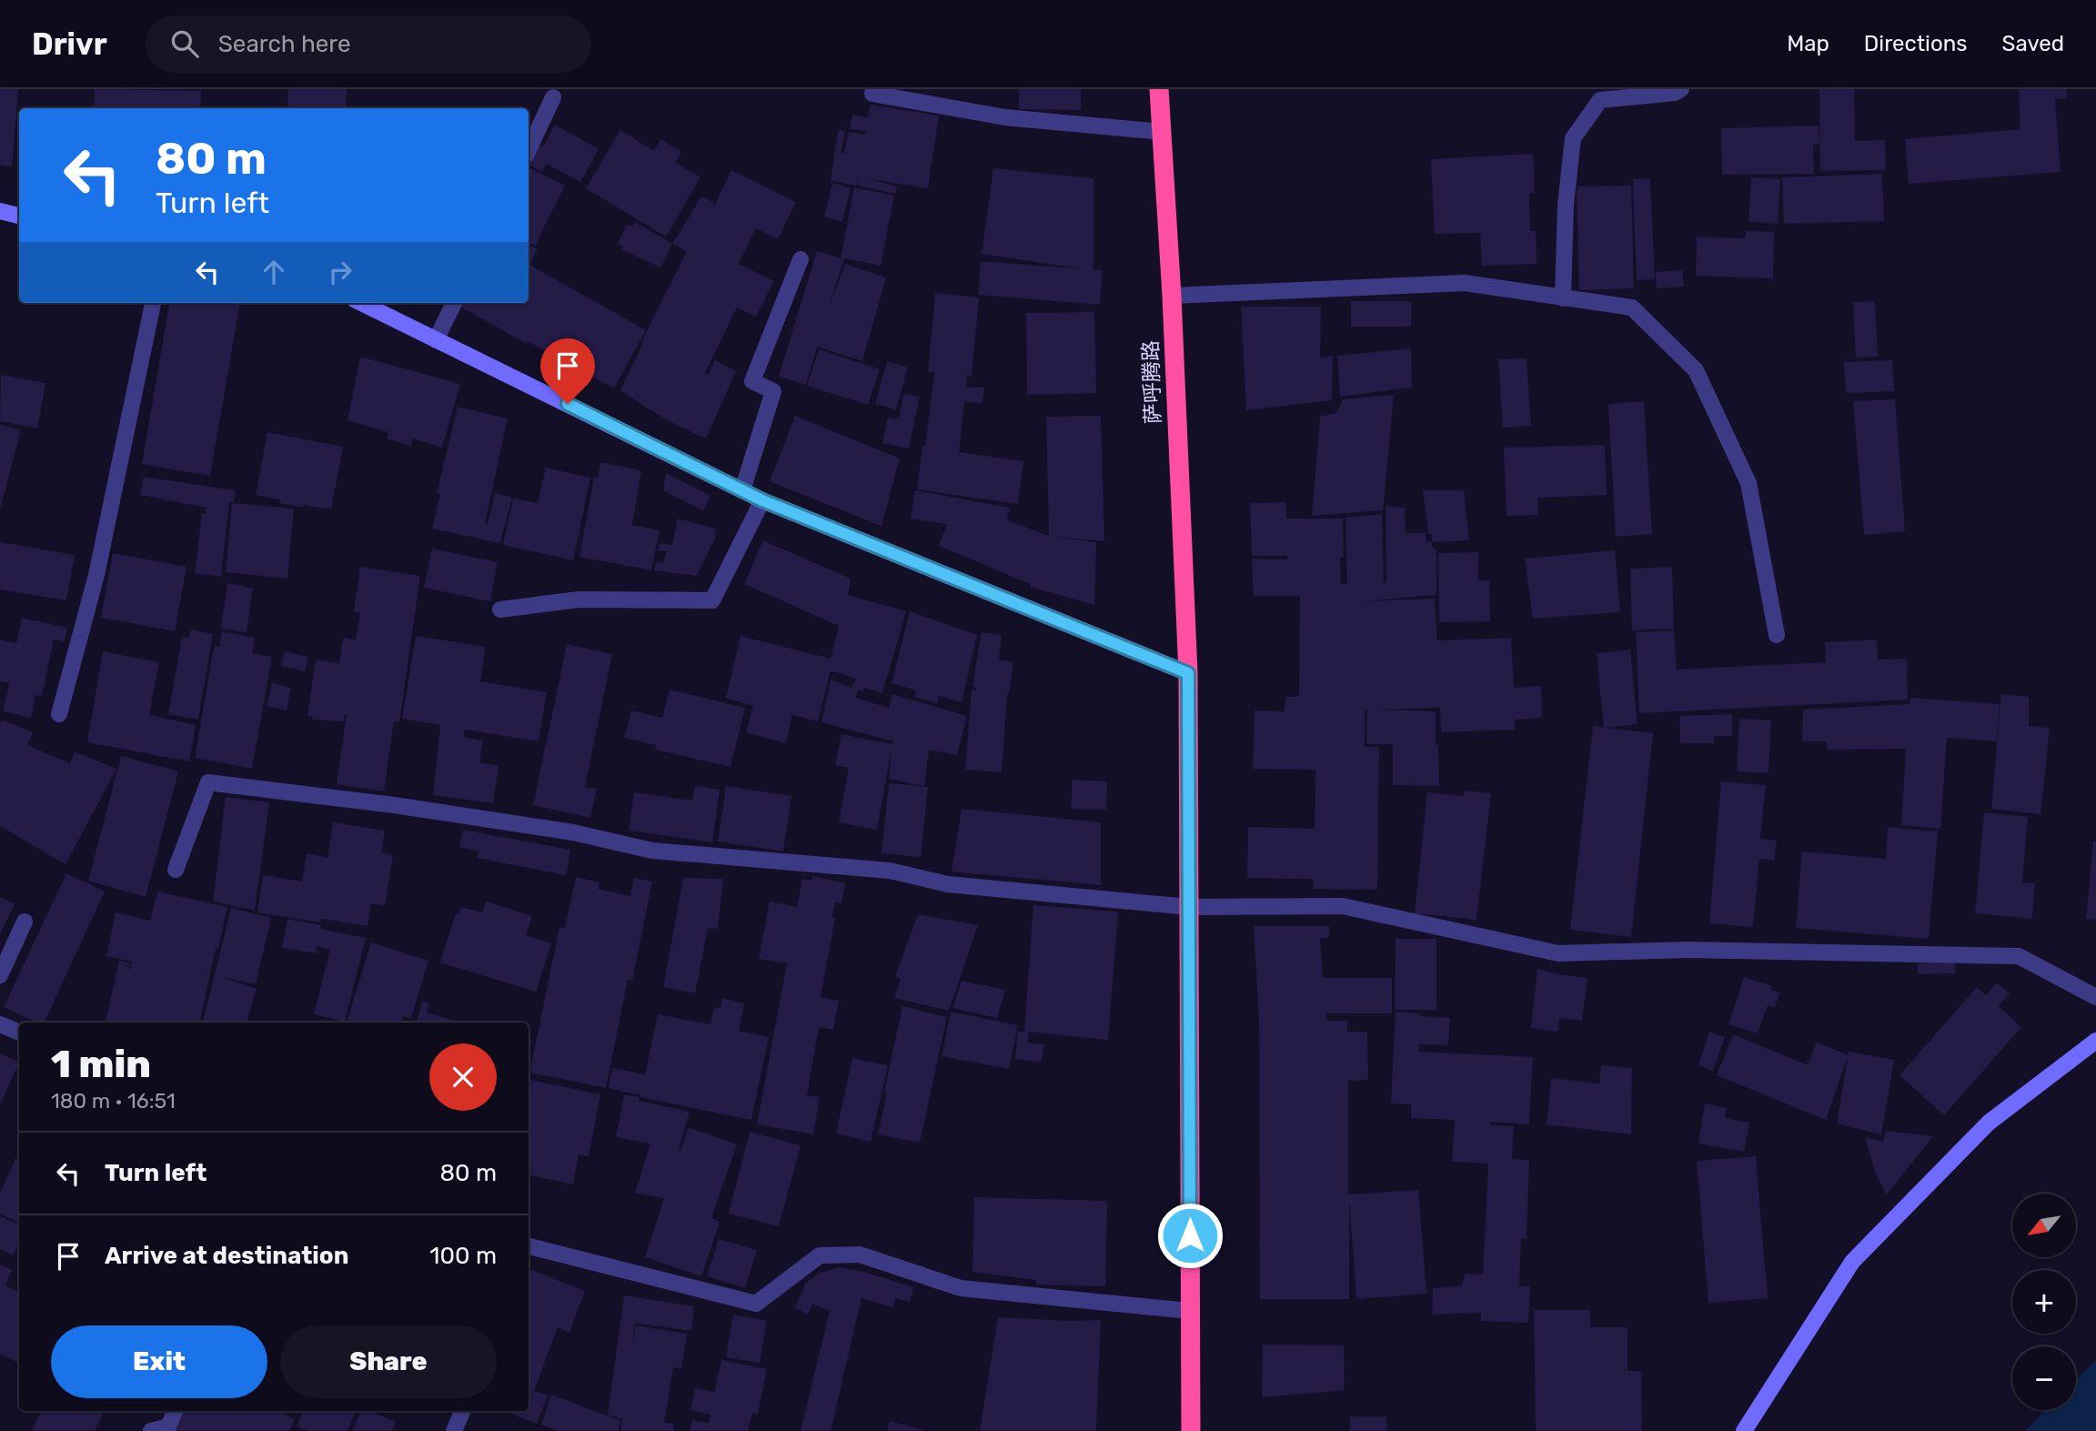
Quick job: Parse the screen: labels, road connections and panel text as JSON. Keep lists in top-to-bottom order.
{
  "streets": {
    "highway": ["萨呼腾路"]
  },
  "north": "bottom left",
  "page": {
    "header": "Drivr",
    "search": "Search here",
    "nav": ["Map", "Directions", "Saved"],
    "turn": ["80 m", "Turn left"],
    "heading": ["1 min", "180 m · 16:51"],
    "list": [
      {
        "name": "Turn left",
        "value": "80 m"
      },
      {
        "name": "Arrive at destination",
        "value": "100 m"
      }
    ],
    "map_buttons": ["+", "−"],
    "buttons": ["Exit", "Share"]
  }
}
